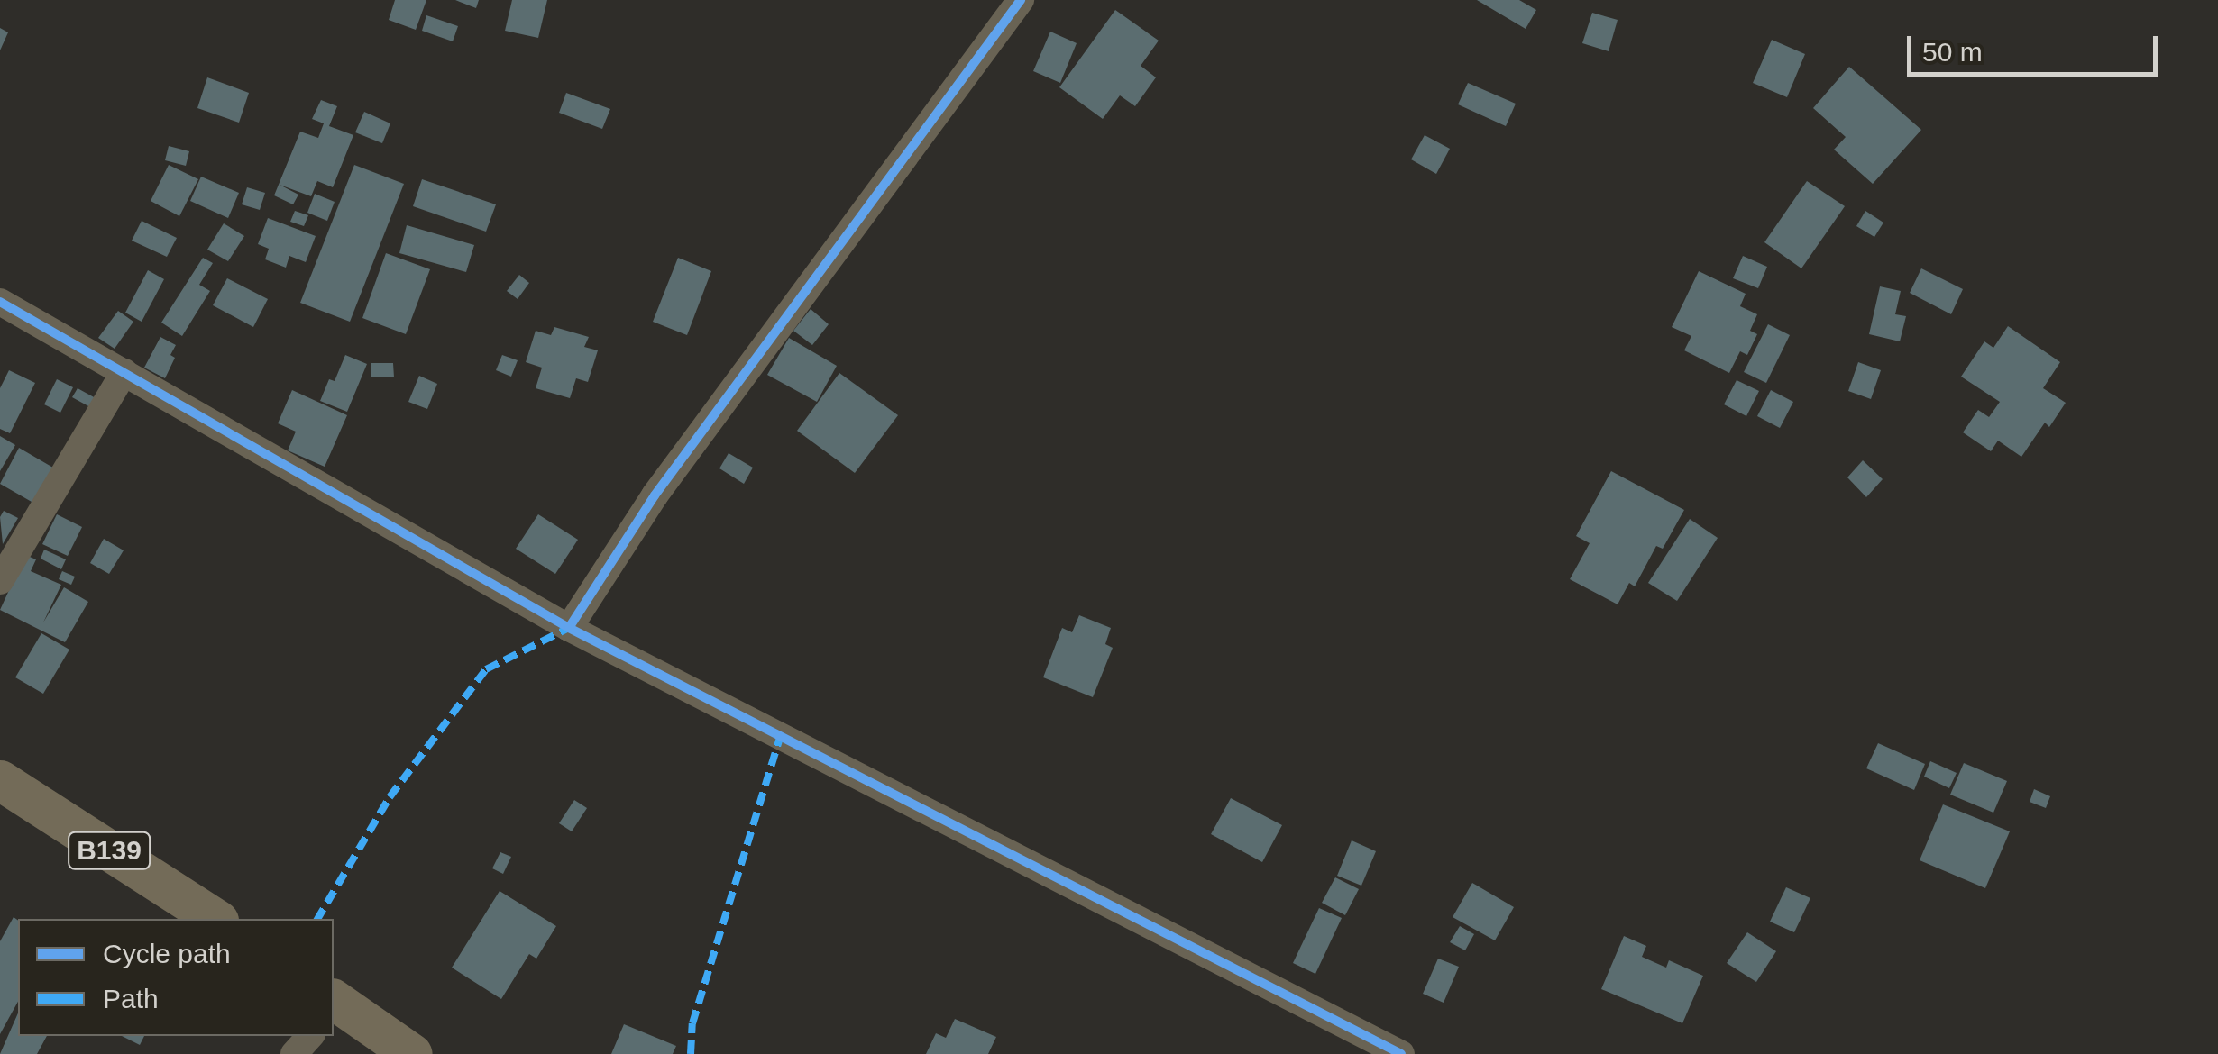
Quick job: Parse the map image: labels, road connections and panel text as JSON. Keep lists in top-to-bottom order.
{
  "streets": {
    "main road": ["B139"]
  },
  "legend": ["Cycle path", "Path"],
  "scale_bar": "50 m"
}
